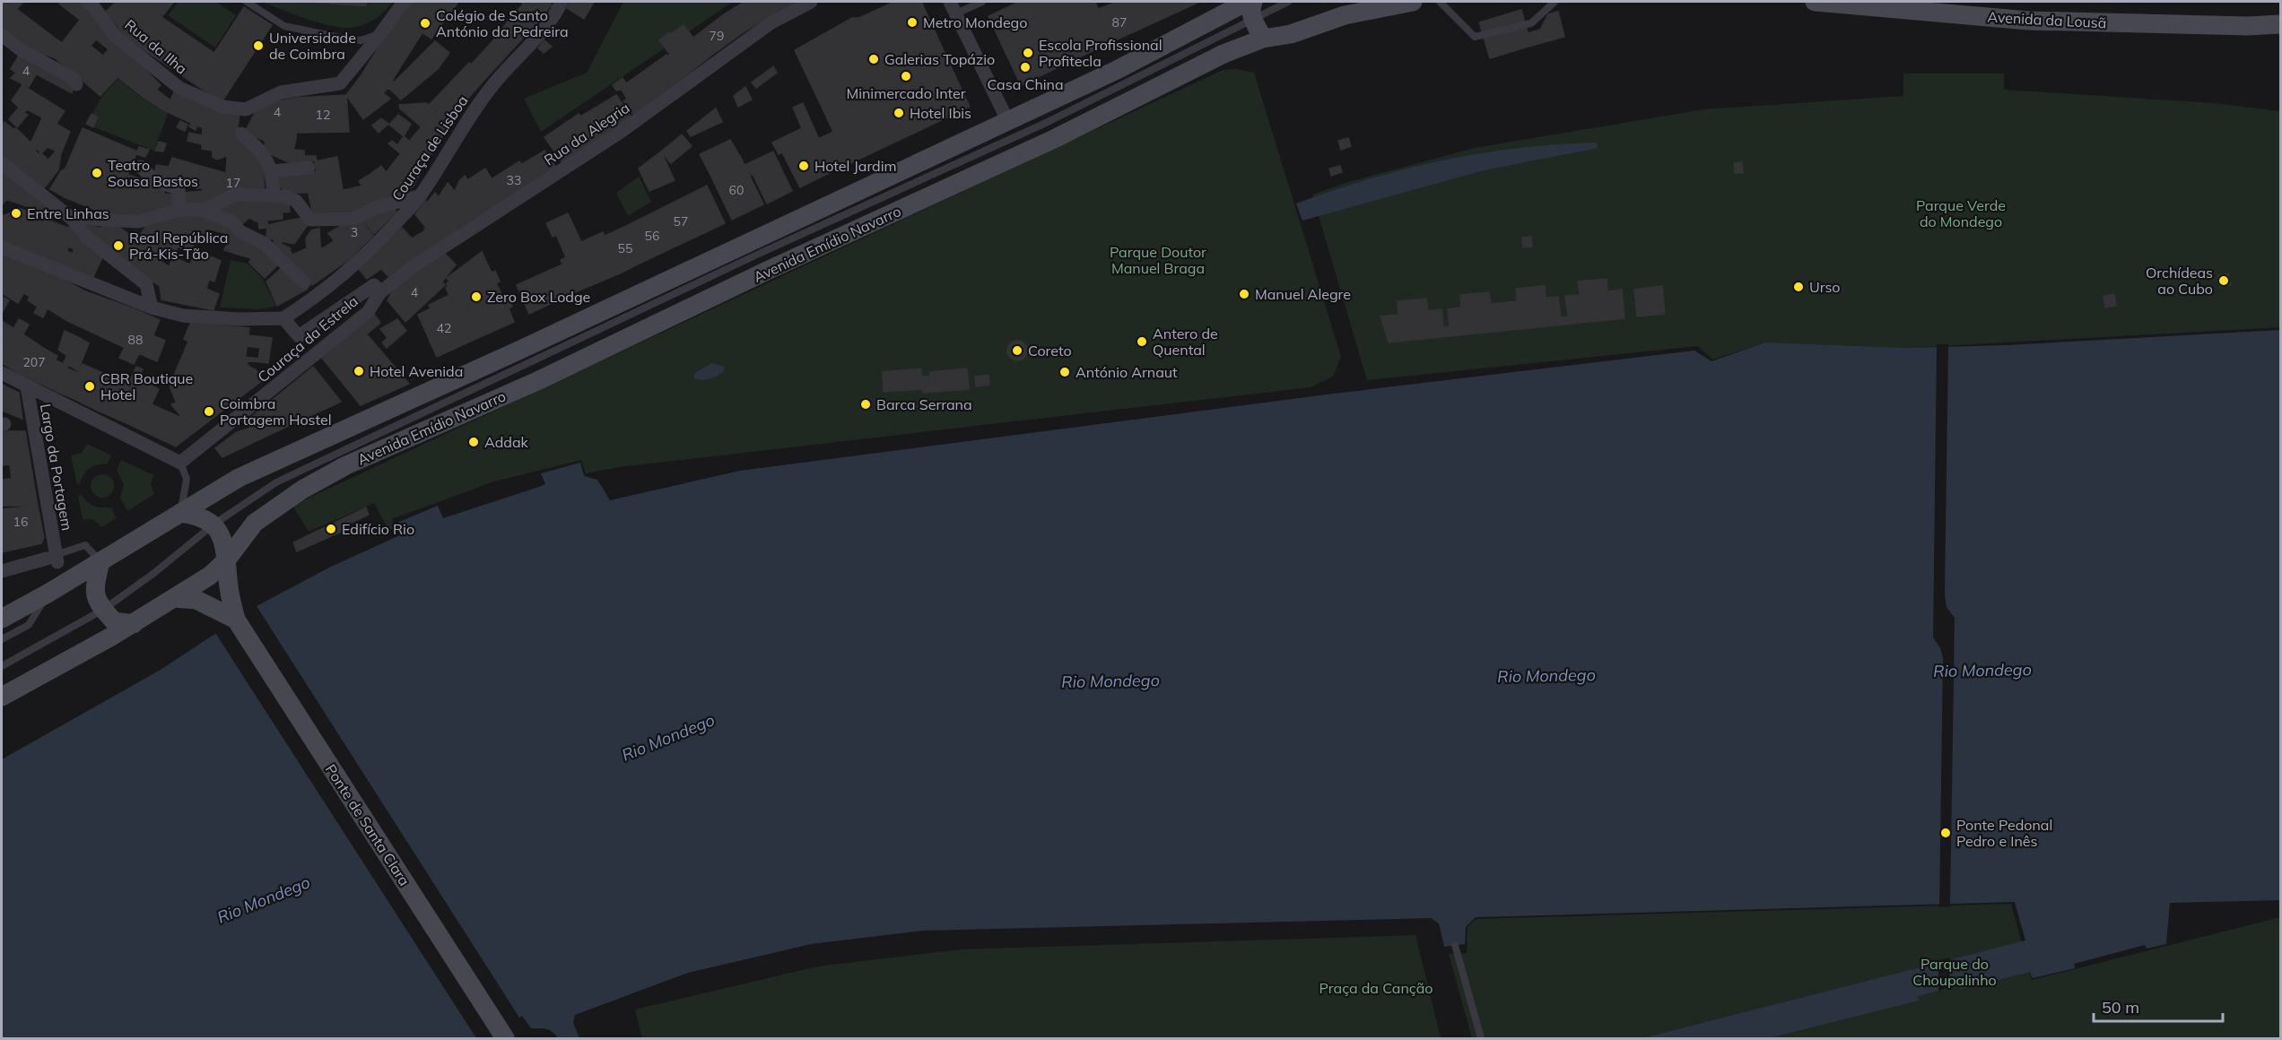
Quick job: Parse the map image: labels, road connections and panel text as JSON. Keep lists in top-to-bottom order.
{
  "streets": {
    "main road": ["Avenida da Lousã", "Avenida Emídio Navarro", "Ponte de Santa Clara"],
    "street": [
      "Rua da Ilha",
      "Rua da Alegria",
      "Couraça de Lisboa",
      "Couraça da Estrela",
      "Largo da Portagem"
    ]
  },
  "crossings": [
    ["Rua da Alegria", "Couraça da Estrela"],
    ["Couraça de Lisboa", "Couraça da Estrela"],
    ["Couraça da Estrela", "Largo da Portagem"]
  ],
  "water": ["Rio Mondego"],
  "parks": [
    "Parque Verde do Mondego",
    "Parque Doutor Manuel Braga",
    "Parque do Choupalinho",
    "Praça da Canção"
  ],
  "places": [
    "Metro Mondego",
    "Colégio de Santo António da Pedreira",
    "Universidade de Coimbra",
    "Escola Profissional Profitecla",
    "Galerias Topázio",
    "Casa China",
    "Minimercado Inter",
    "Hotel Ibis",
    "Hotel Jardim",
    "Teatro Sousa Bastos",
    "Entre Linhas",
    "Real República Prá-Kis-Tão",
    "Orchídeas ao Cubo",
    "Urso",
    "Manuel Alegre",
    "Zero Box Lodge",
    "Antero de Quental",
    "Coreto",
    "Hotel Avenida",
    "António Arnaut",
    "CBR Boutique Hotel",
    "Barca Serrana",
    "Coimbra Portagem Hostel",
    "Addak",
    "Edifício Rio",
    "Ponte Pedonal Pedro e Inês"
  ],
  "house_numbers": [
    "87",
    "79",
    "4",
    "4",
    "12",
    "33",
    "17",
    "60",
    "57",
    "3",
    "56",
    "55",
    "4",
    "42",
    "88",
    "207",
    "16"
  ],
  "scale_bar": "50 m"
}
